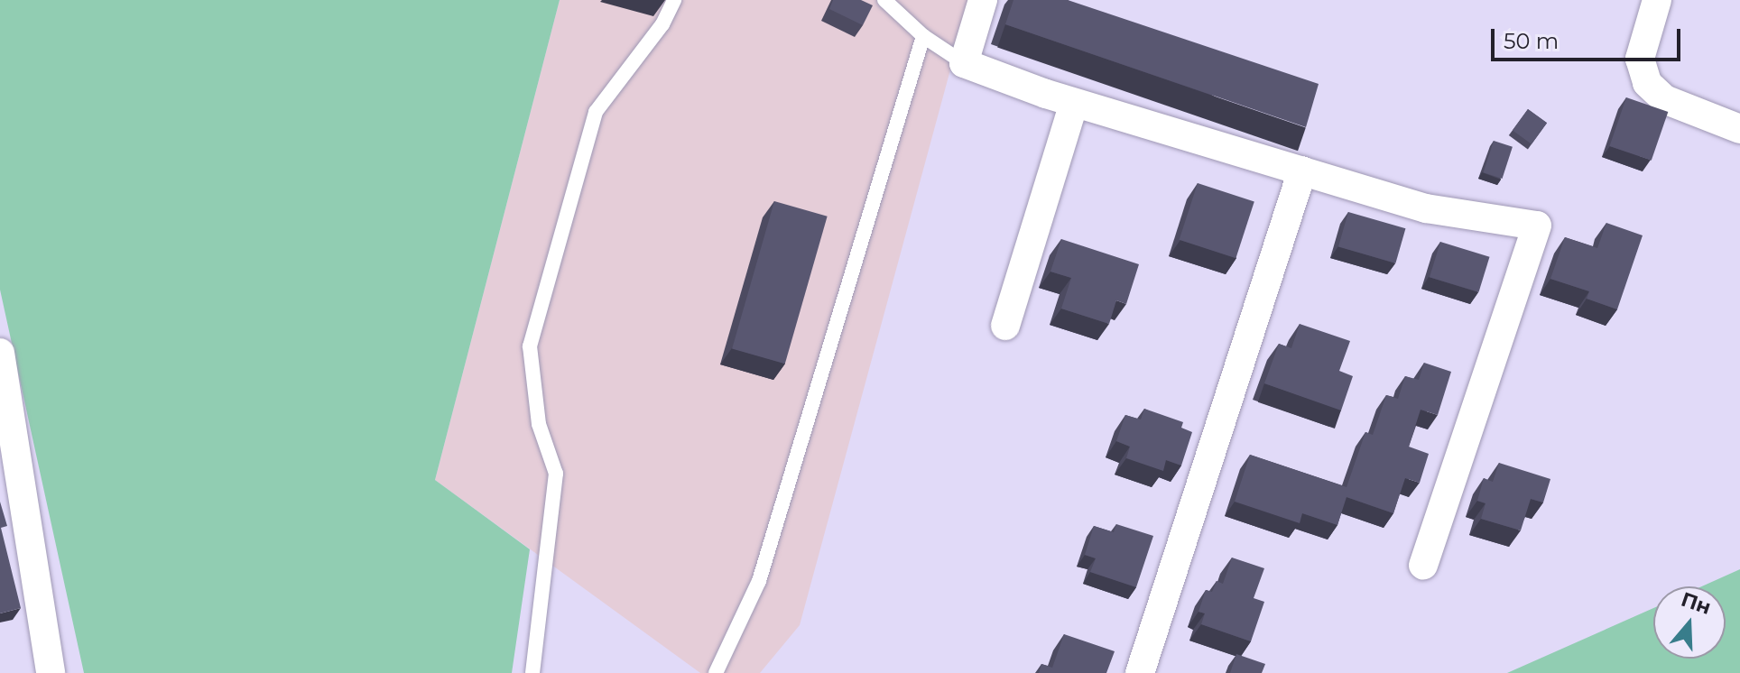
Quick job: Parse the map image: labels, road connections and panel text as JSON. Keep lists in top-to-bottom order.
{
  "scale_bar": "50 m",
  "north": "top"
}
